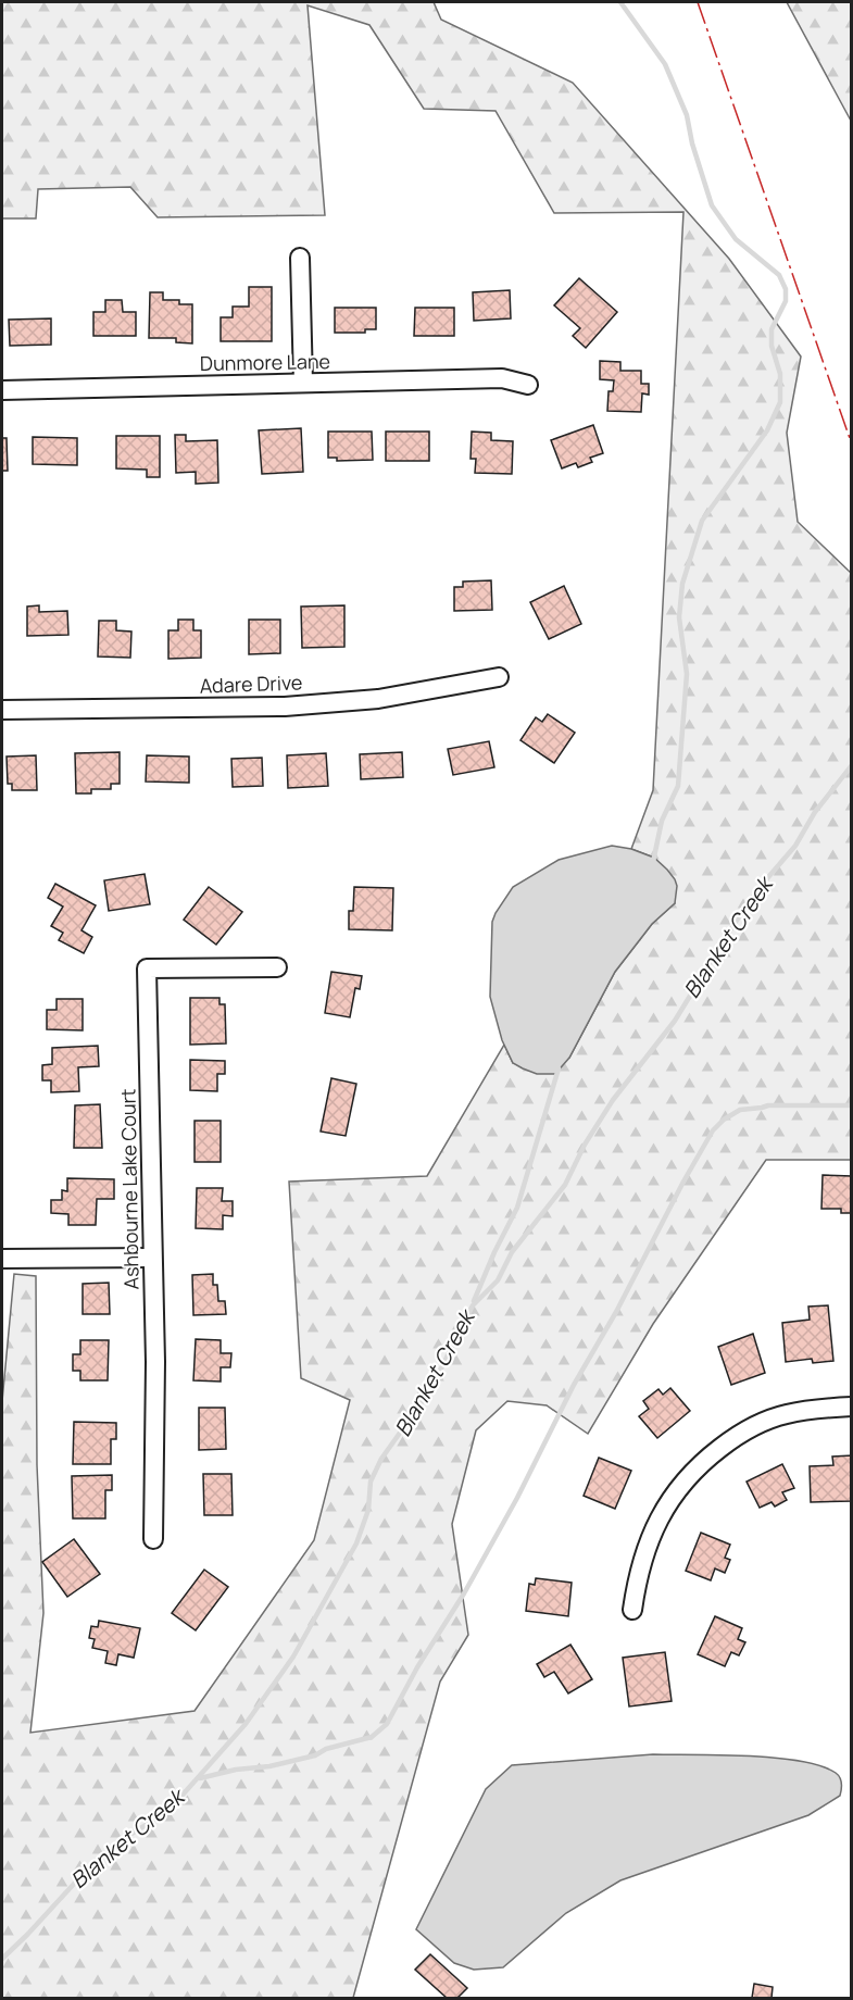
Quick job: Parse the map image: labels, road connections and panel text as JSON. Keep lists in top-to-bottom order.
{
  "streets": {
    "street": ["Dunmore Lane", "Adare Drive", "Ashbourne Lake Court"]
  },
  "water": ["Blanket Creek"]
}
